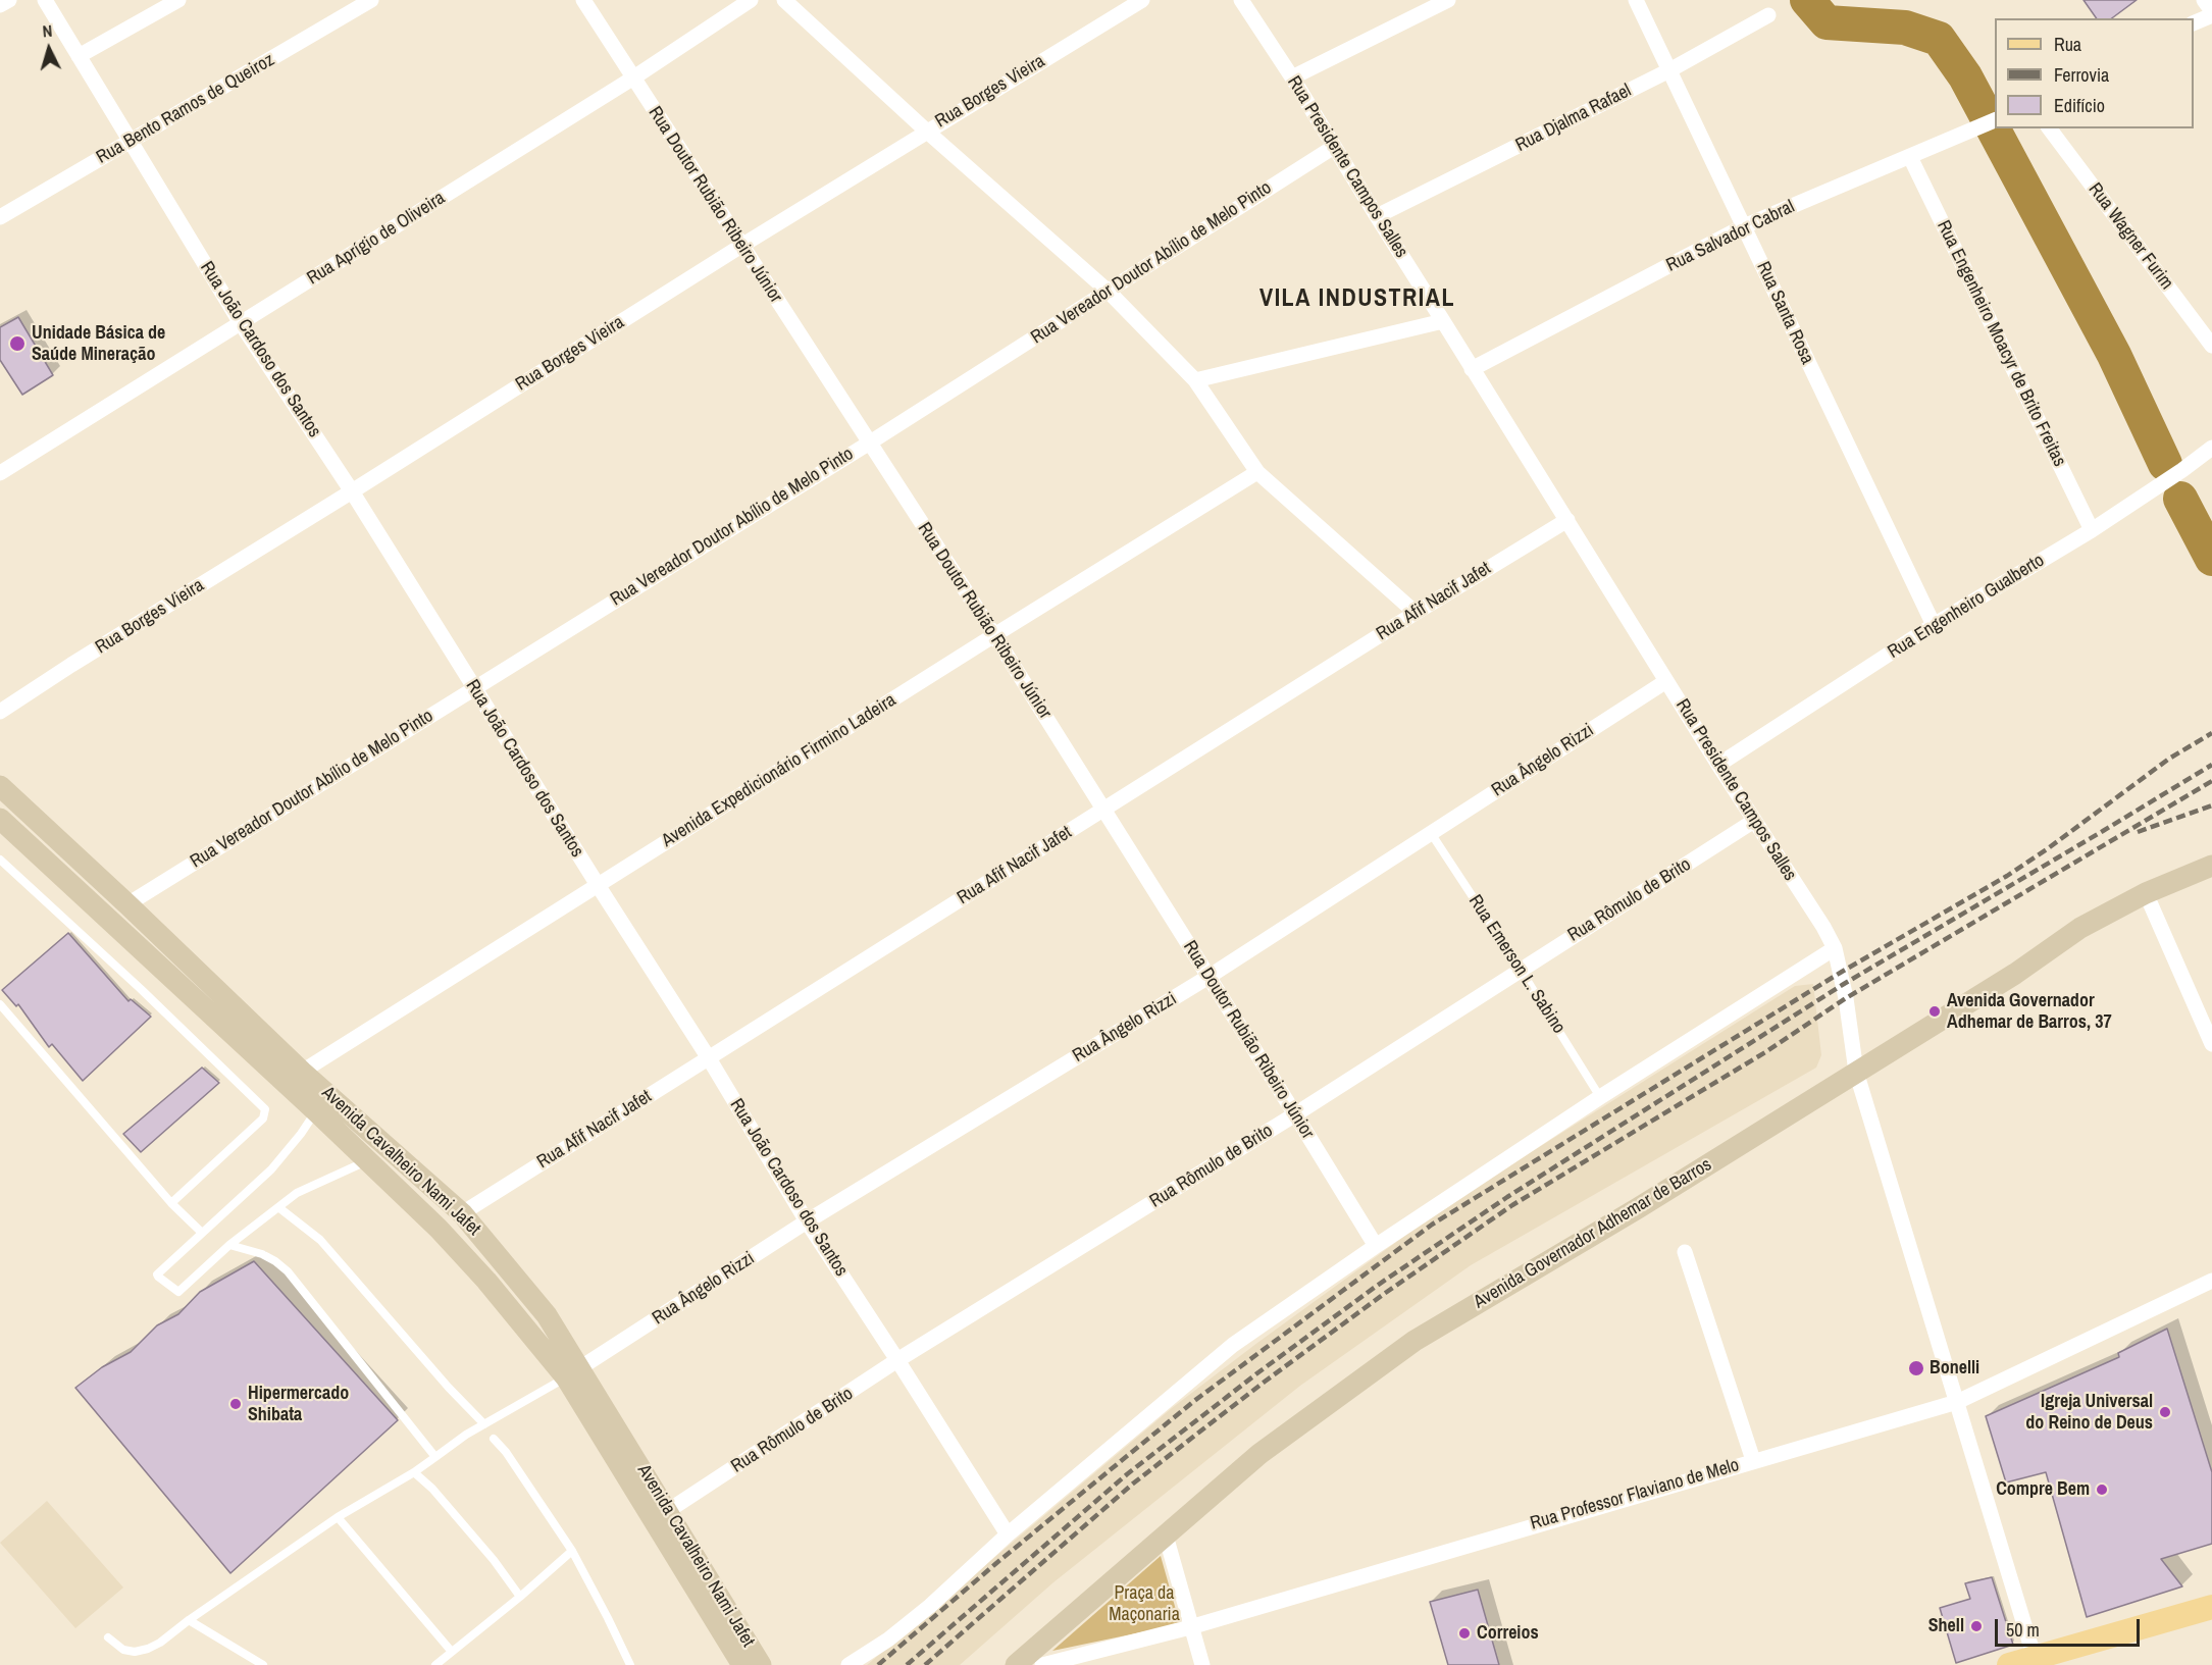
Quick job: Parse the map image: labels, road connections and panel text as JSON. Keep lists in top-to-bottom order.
{
  "streets": {
    "main road": ["Avenida Cavalheiro Nami Jafet", "Avenida Governador Adhemar de Barros"],
    "street": [
      "Rua Borges Vieira",
      "Rua Bento Ramos de Queiroz",
      "Rua Djalma Rafael",
      "Rua Presidente Campos Salles",
      "Rua Doutor Rubião Ribeiro Júnior",
      "Rua Salvador Cabral",
      "Rua Wagner Furim",
      "Rua Aprígio de Oliveira",
      "Rua Vereador Doutor Abílio de Melo Pinto",
      "Rua Santa Rosa",
      "Rua Engenheiro Moacyr de Brito Freitas",
      "Rua João Cardoso dos Santos",
      "Rua Afif Nacif Jafet",
      "Rua Engenheiro Gualberto",
      "Rua Ângelo Rizzi",
      "Avenida Expedicionário Firmino Ladeira",
      "Rua Rômulo de Brito",
      "Rua Professor Flaviano de Melo"
    ],
    "lane": ["Rua Emerson L. Sabino"]
  },
  "crossings": [
    ["Rua Borges Vieira", "Rua Doutor Rubião Ribeiro Júnior"],
    ["Rua Borges Vieira", "Rua João Cardoso dos Santos"],
    ["Rua Bento Ramos de Queiroz", "Rua João Cardoso dos Santos"],
    ["Rua Djalma Rafael", "Rua Presidente Campos Salles"],
    ["Rua Djalma Rafael", "Rua Santa Rosa"],
    ["Rua Presidente Campos Salles", "Rua Salvador Cabral"],
    ["Rua Presidente Campos Salles", "Rua Vereador Doutor Abílio de Melo Pinto"],
    ["Rua Presidente Campos Salles", "Rua Afif Nacif Jafet"],
    ["Rua Presidente Campos Salles", "Rua Engenheiro Gualberto"],
    ["Rua Presidente Campos Salles", "Rua Ângelo Rizzi"],
    ["Rua Presidente Campos Salles", "Rua Rômulo de Brito"],
    ["Rua Presidente Campos Salles", "Avenida Governador Adhemar de Barros"],
    ["Rua Presidente Campos Salles", "Rua Professor Flaviano de Melo"],
    ["Rua Doutor Rubião Ribeiro Júnior", "Rua Aprígio de Oliveira"],
    ["Rua Doutor Rubião Ribeiro Júnior", "Rua Vereador Doutor Abílio de Melo Pinto"],
    ["Rua Doutor Rubião Ribeiro Júnior", "Rua Afif Nacif Jafet"],
    ["Rua Doutor Rubião Ribeiro Júnior", "Rua Ângelo Rizzi"],
    ["Rua Doutor Rubião Ribeiro Júnior", "Avenida Expedicionário Firmino Ladeira"],
    ["Rua Doutor Rubião Ribeiro Júnior", "Rua Rômulo de Brito"],
    ["Rua Salvador Cabral", "Rua Santa Rosa"],
    ["Rua Salvador Cabral", "Rua Engenheiro Moacyr de Brito Freitas"],
    ["Rua Aprígio de Oliveira", "Rua João Cardoso dos Santos"],
    ["Rua Vereador Doutor Abílio de Melo Pinto", "Rua João Cardoso dos Santos"],
    ["Rua Vereador Doutor Abílio de Melo Pinto", "Avenida Cavalheiro Nami Jafet"],
    ["Rua Santa Rosa", "Rua Engenheiro Gualberto"],
    ["Rua Engenheiro Moacyr de Brito Freitas", "Rua Engenheiro Gualberto"],
    ["Rua João Cardoso dos Santos", "Rua Afif Nacif Jafet"],
    ["Rua João Cardoso dos Santos", "Rua Ângelo Rizzi"],
    ["Rua João Cardoso dos Santos", "Avenida Expedicionário Firmino Ladeira"],
    ["Rua João Cardoso dos Santos", "Rua Rômulo de Brito"],
    ["Rua Afif Nacif Jafet", "Avenida Cavalheiro Nami Jafet"],
    ["Rua Ângelo Rizzi", "Rua Emerson L. Sabino"],
    ["Rua Ângelo Rizzi", "Avenida Cavalheiro Nami Jafet"],
    ["Avenida Expedicionário Firmino Ladeira", "Avenida Cavalheiro Nami Jafet"],
    ["Rua Rômulo de Brito", "Rua Emerson L. Sabino"],
    ["Rua Rômulo de Brito", "Avenida Cavalheiro Nami Jafet"]
  ],
  "districts": ["VILA INDUSTRIAL"],
  "parks": ["Praça da Maçonaria"],
  "places": [
    "Unidade Básica de Saúde Mineração",
    "Avenida Governador Adhemar de Barros, 37",
    "Bonelli",
    "Hipermercado Shibata",
    "Igreja Universal do Reino de Deus",
    "Compre Bem",
    "Shell",
    "Correios"
  ],
  "legend": ["Rua", "Ferrovia", "Edifício"],
  "scale_bar": "50 m",
  "north": "top"
}
